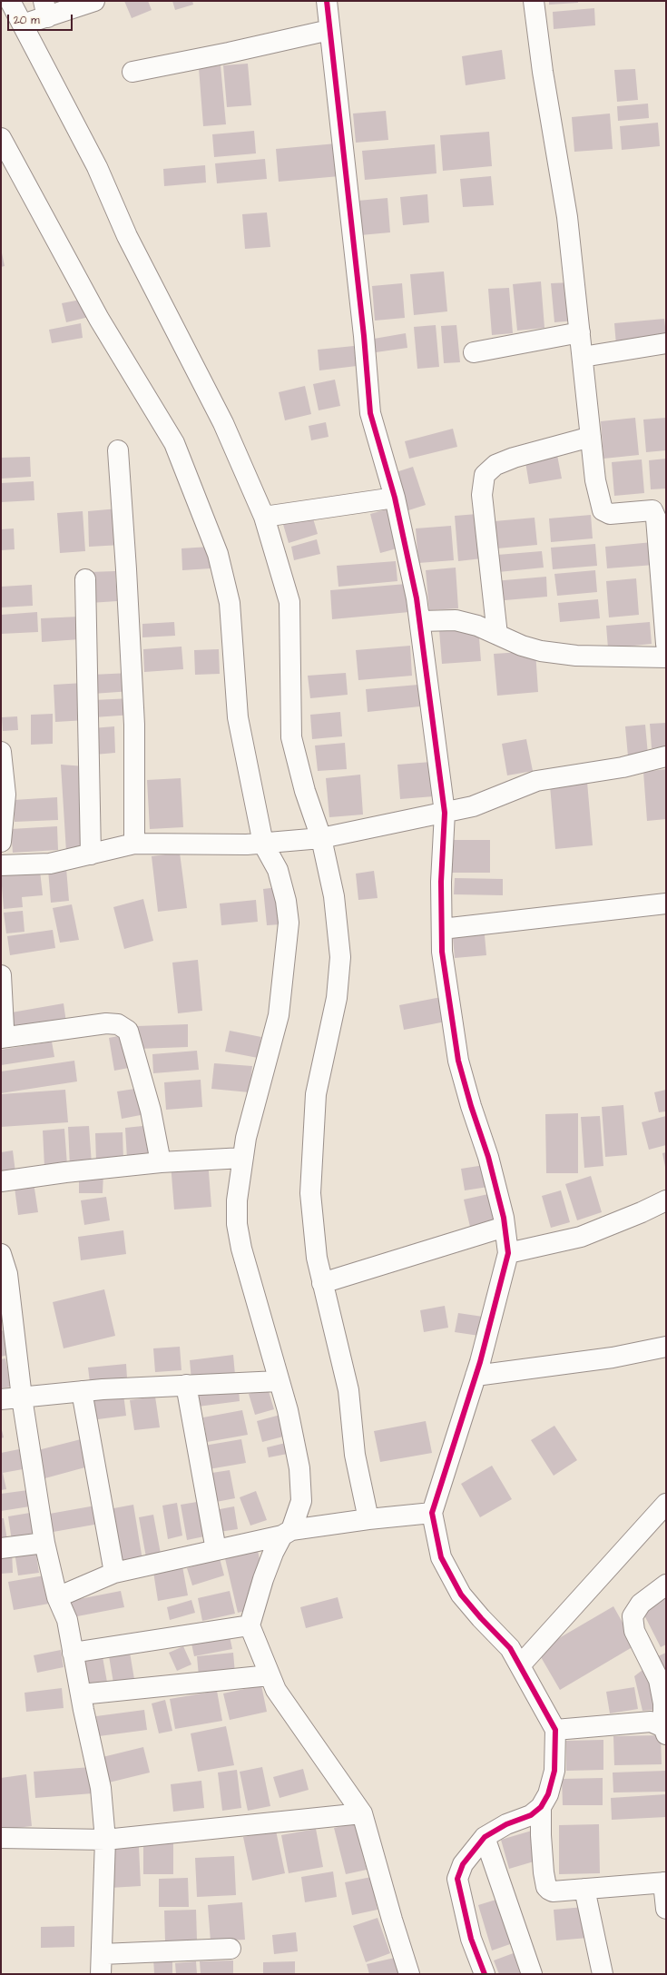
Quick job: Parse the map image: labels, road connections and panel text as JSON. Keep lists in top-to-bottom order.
{
  "scale_bar": "20 m"
}
